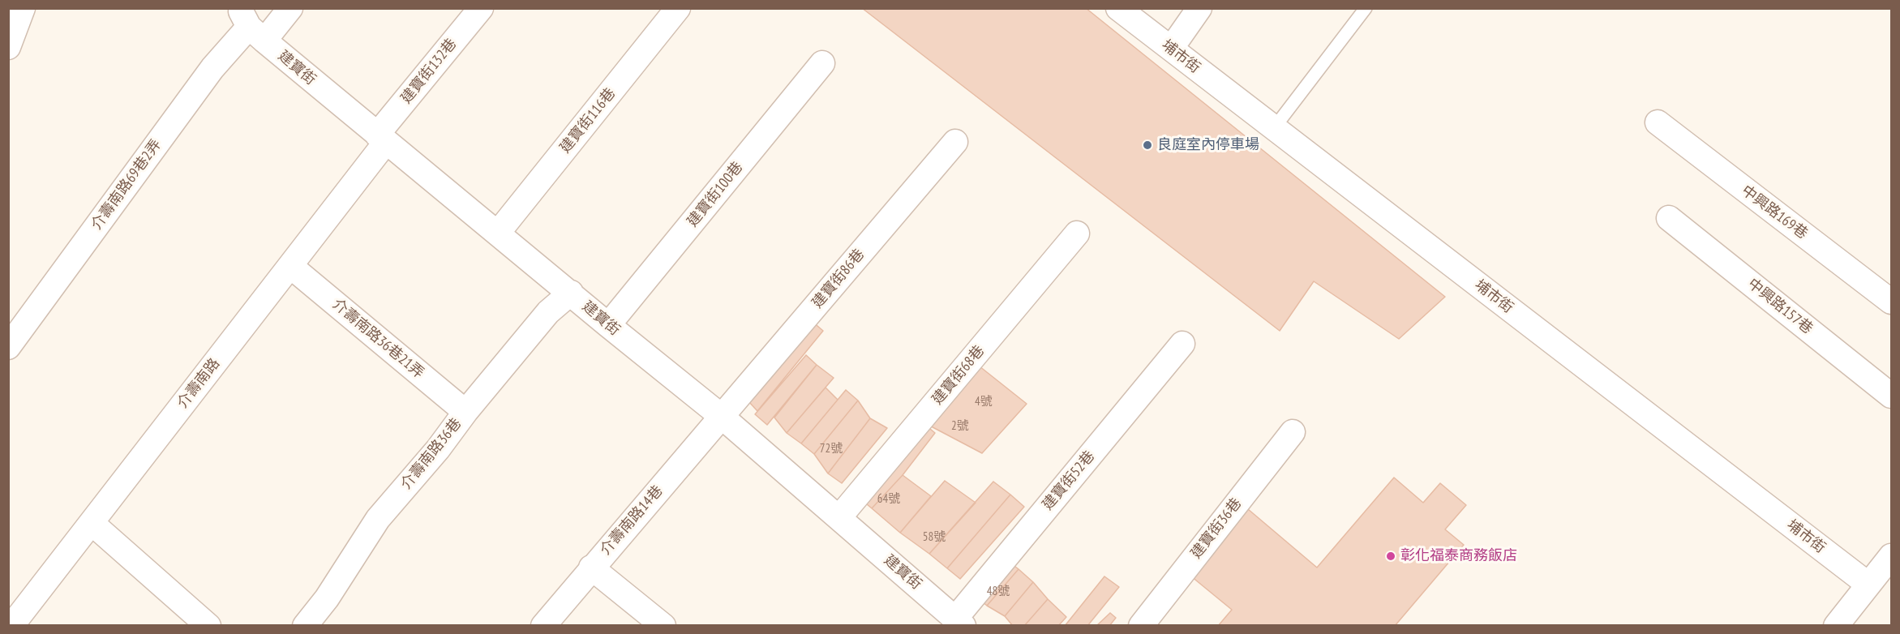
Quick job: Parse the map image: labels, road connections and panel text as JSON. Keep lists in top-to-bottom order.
{
  "streets": {
    "street": [
      "埔市街",
      "建寶街",
      "建寶街132巷",
      "建寶街116巷",
      "介壽南路69巷2弄",
      "建寶街100巷",
      "中興路169巷",
      "建寶街86巷",
      "中興路157巷",
      "介壽南路36巷21弄",
      "建寶街68巷",
      "介壽南路",
      "介壽南路36巷",
      "建寶街52巷",
      "介壽南路14巷",
      "建寶街36巷"
    ]
  },
  "crossings": [
    ["建寶街", "建寶街132巷"],
    ["建寶街", "建寶街116巷"],
    ["建寶街", "介壽南路69巷2弄"],
    ["建寶街", "建寶街100巷"],
    ["建寶街", "建寶街86巷"],
    ["建寶街", "建寶街68巷"],
    ["建寶街", "介壽南路"],
    ["建寶街", "介壽南路36巷"],
    ["建寶街", "建寶街52巷"],
    ["建寶街", "介壽南路14巷"],
    ["建寶街132巷", "介壽南路"],
    ["建寶街86巷", "介壽南路14巷"],
    ["介壽南路36巷21弄", "介壽南路"],
    ["介壽南路36巷21弄", "介壽南路36巷"]
  ],
  "places": ["良庭室內停車場", "彰化福泰商務飯店"],
  "house_numbers": [
    "4號",
    "2號",
    "72號",
    "64號",
    "58號",
    "48號"
  ]
}
